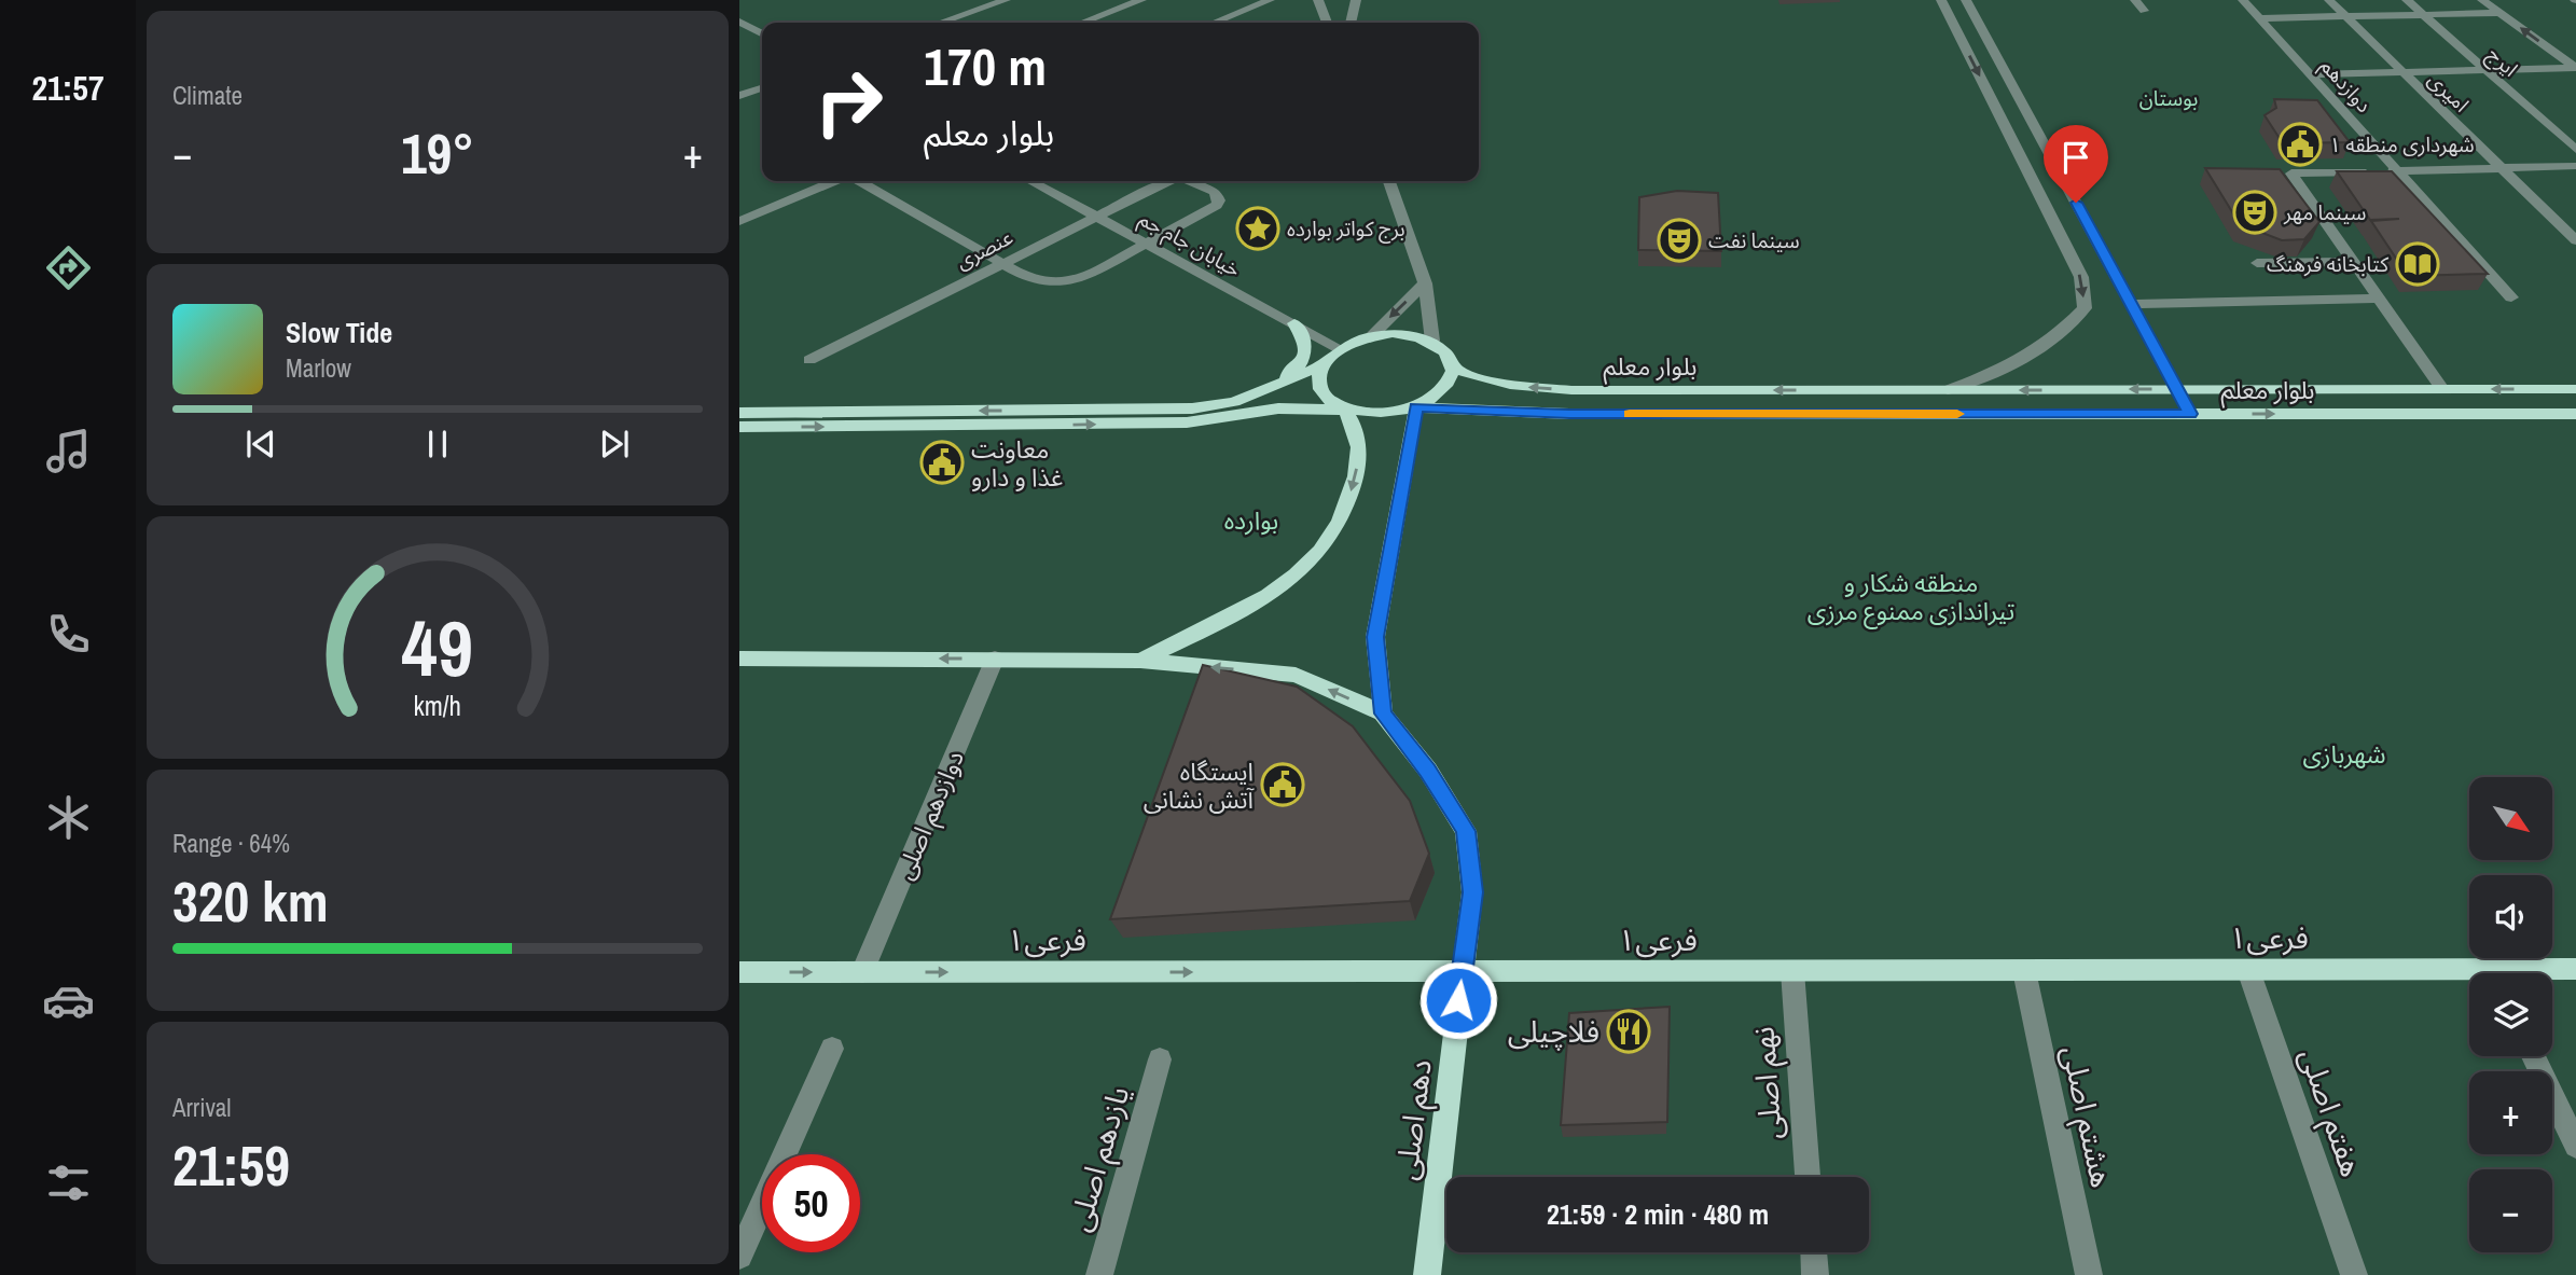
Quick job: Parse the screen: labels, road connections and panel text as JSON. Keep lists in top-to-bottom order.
{
  "streets": {
    "main road": ["بلوار معلم", "فرعی۱", "دهم اصلی"],
    "street": [
      "ایرج",
      "دوازدهم",
      "امیری",
      "خیابان جام جم",
      "عنصری",
      "دوازدهم اصلی",
      "نهم اصلی",
      "هفتم اصلی",
      "هشتم اصلی",
      "یازدهم اصلی"
    ]
  },
  "crossings": [
    ["خیابان جام جم", "عنصری"],
    ["خیابان جام جم", "بلوار معلم"],
    ["دوازدهم اصلی", "فرعی۱"],
    ["فرعی۱", "نهم اصلی"],
    ["فرعی۱", "هفتم اصلی"],
    ["فرعی۱", "هشتم اصلی"],
    ["فرعی۱", "دهم اصلی"]
  ],
  "one_way": ["فرعی۱"],
  "parks": [
    "بوستان",
    "بوارده",
    "منطقه شکار و تیراندازی ممنوع مرزی",
    "شهربازی"
  ],
  "places": {
    "public building": ["شهرداری منطقه ۱", "معاونت غذا و دارو", "ایستگاه آتش نشانی"],
    "theatre": ["سینما مهر", "سینما نفت"],
    "place": ["برج کواتر بوارده"],
    "library": ["کتابخانه فرهنگ"],
    "restaurant": ["فلاچیلی"]
  },
  "north": "bottom right",
  "page": {
    "tabs": "21:57",
    "tile": [
      "Climate",
      ["Range · 64%", "320 km"],
      ["Arrival", "21:59"]
    ],
    "turn": ["170 m", "بلوار معلم"],
    "heat": ["−", "19°", "+"],
    "song": ["Slow Tide", "Marlow"],
    "map_buttons": ["+", "−"],
    "limit": "50",
    "trip": "21:59 · 2 min · 480 m",
    "gauge": ["49", "km/h"]
  }
}
